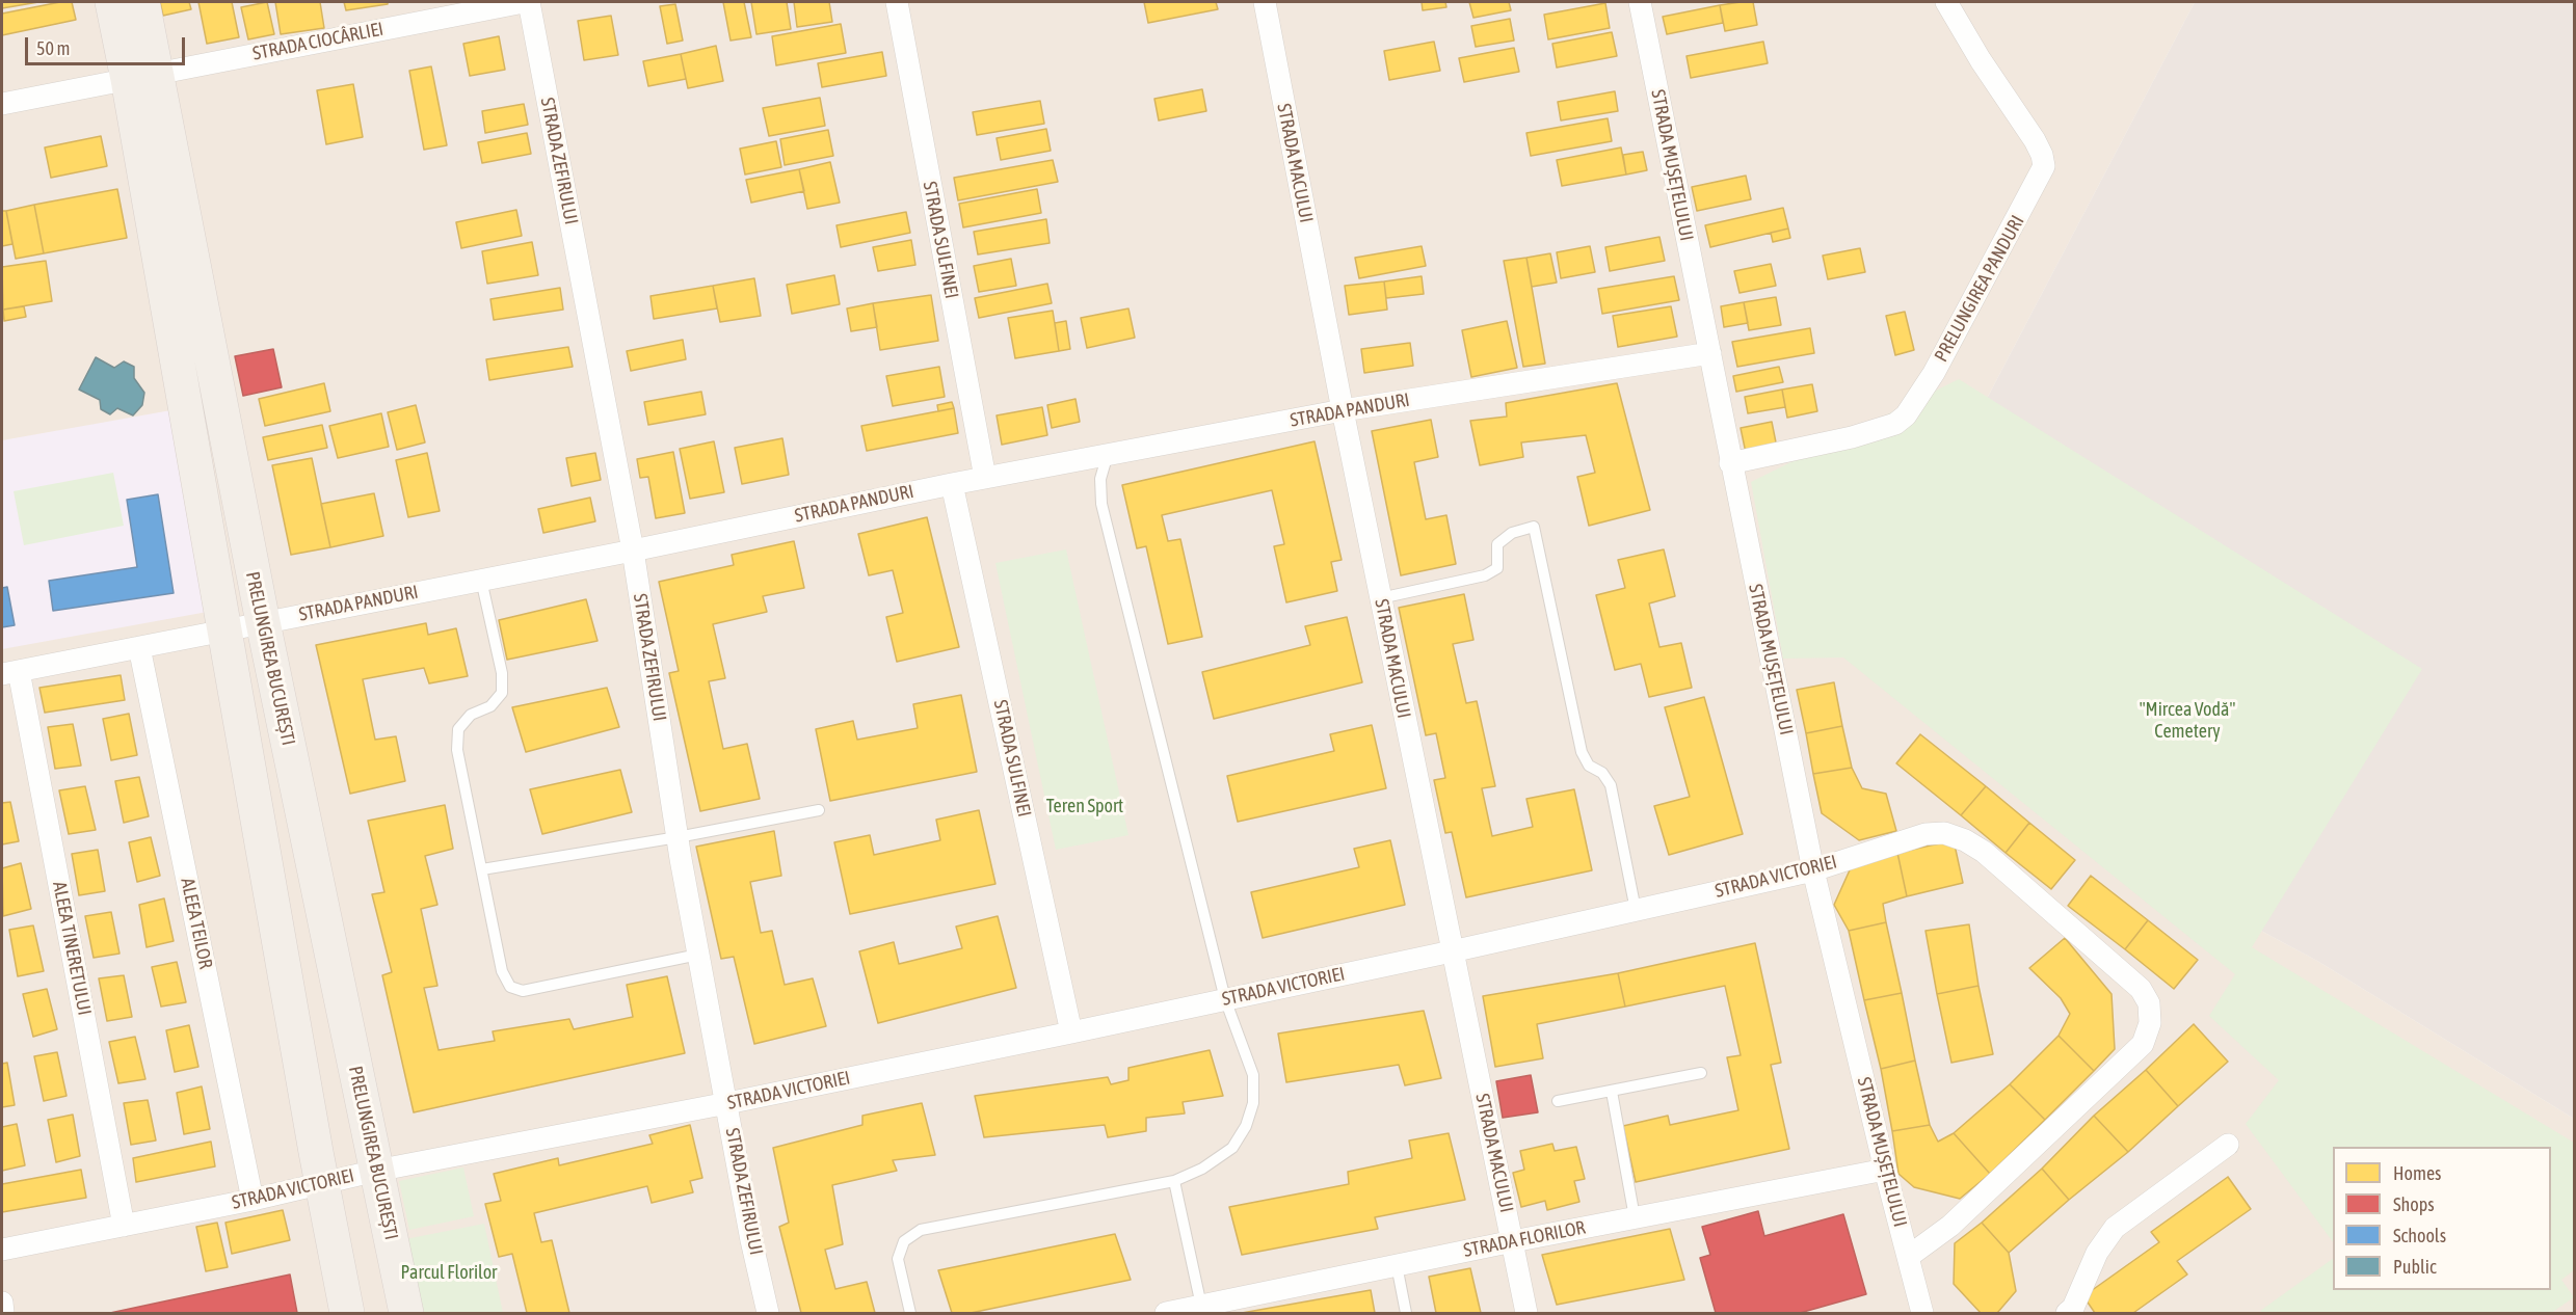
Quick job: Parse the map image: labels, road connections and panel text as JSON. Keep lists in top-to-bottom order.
{
  "streets": {
    "main road": ["PRELUNGIREA BUCUREȘTI"],
    "street": [
      "STRADA CIOCÂRLIEI",
      "STRADA ZEFIRULUI",
      "STRADA MACULUI",
      "STRADA MUȘEȚELULUI",
      "STRADA SULFINEI",
      "PRELUNGIREA PANDURI",
      "STRADA PANDURI",
      "STRADA VICTORIEI",
      "ALEEA TEILOR",
      "ALEEA TINERETULUI",
      "STRADA FLORILOR"
    ]
  },
  "crossings": [
    ["STRADA CIOCÂRLIEI", "PRELUNGIREA BUCUREȘTI"],
    ["STRADA ZEFIRULUI", "STRADA PANDURI"],
    ["STRADA ZEFIRULUI", "STRADA VICTORIEI"],
    ["STRADA MACULUI", "STRADA PANDURI"],
    ["STRADA MACULUI", "STRADA VICTORIEI"],
    ["STRADA MACULUI", "STRADA FLORILOR"],
    ["STRADA MUȘEȚELULUI", "PRELUNGIREA PANDURI"],
    ["STRADA MUȘEȚELULUI", "STRADA PANDURI"],
    ["STRADA MUȘEȚELULUI", "STRADA VICTORIEI"],
    ["STRADA MUȘEȚELULUI", "STRADA FLORILOR"],
    ["STRADA SULFINEI", "STRADA PANDURI"],
    ["STRADA SULFINEI", "STRADA VICTORIEI"],
    ["STRADA PANDURI", "PRELUNGIREA BUCUREȘTI"],
    ["STRADA PANDURI", "ALEEA TEILOR"],
    ["STRADA PANDURI", "ALEEA TINERETULUI"],
    ["PRELUNGIREA BUCUREȘTI", "STRADA VICTORIEI"],
    ["STRADA VICTORIEI", "ALEEA TEILOR"],
    ["STRADA VICTORIEI", "ALEEA TINERETULUI"]
  ],
  "parks": ["\"Mircea Vodă\" Cemetery", "Teren Sport", "Parcul Florilor"],
  "legend": [
    "Homes",
    "Shops",
    "Schools",
    "Public"
  ],
  "scale_bar": "50 m"
}
